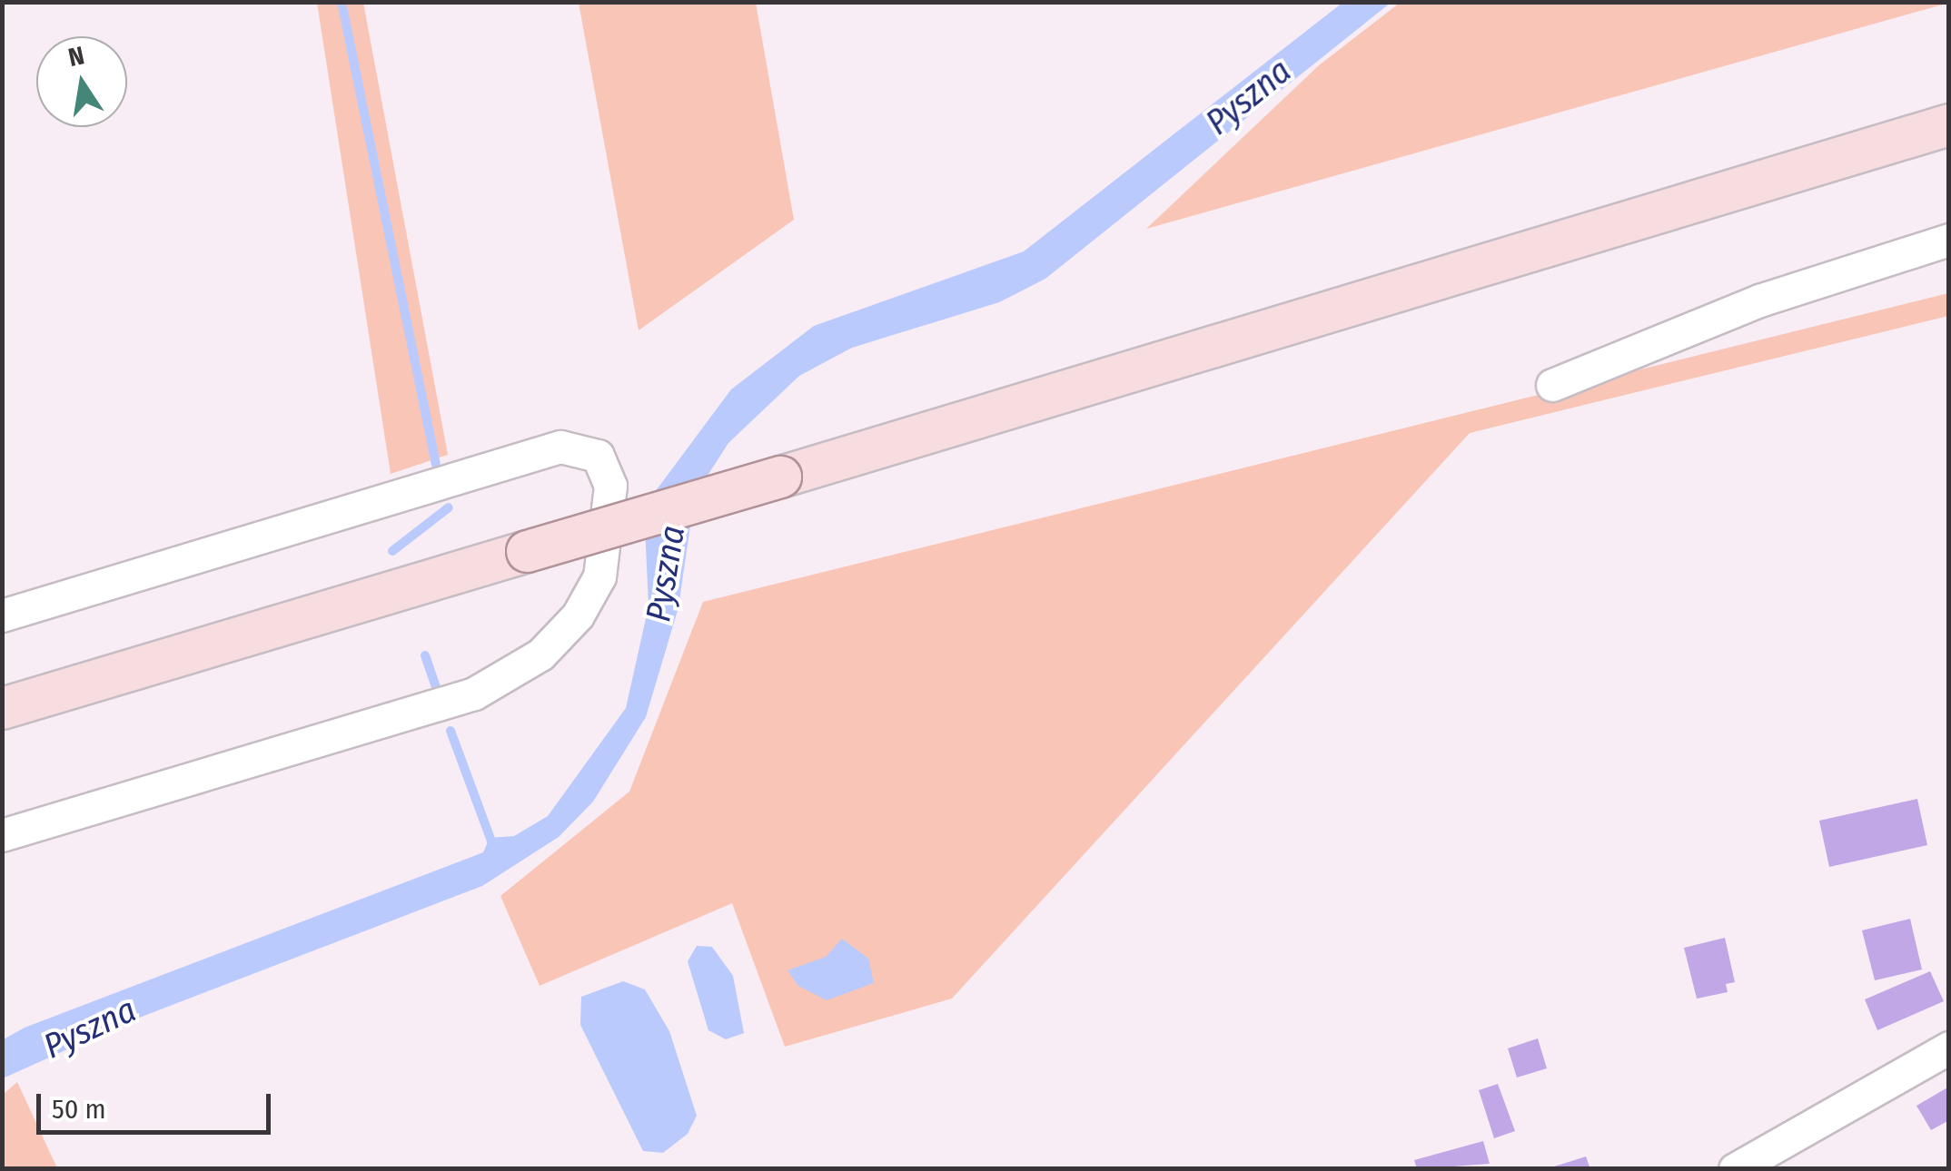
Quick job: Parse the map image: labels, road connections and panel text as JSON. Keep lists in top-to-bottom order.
{
  "water": ["Pyszna"],
  "scale_bar": "50 m",
  "north": "top"
}
